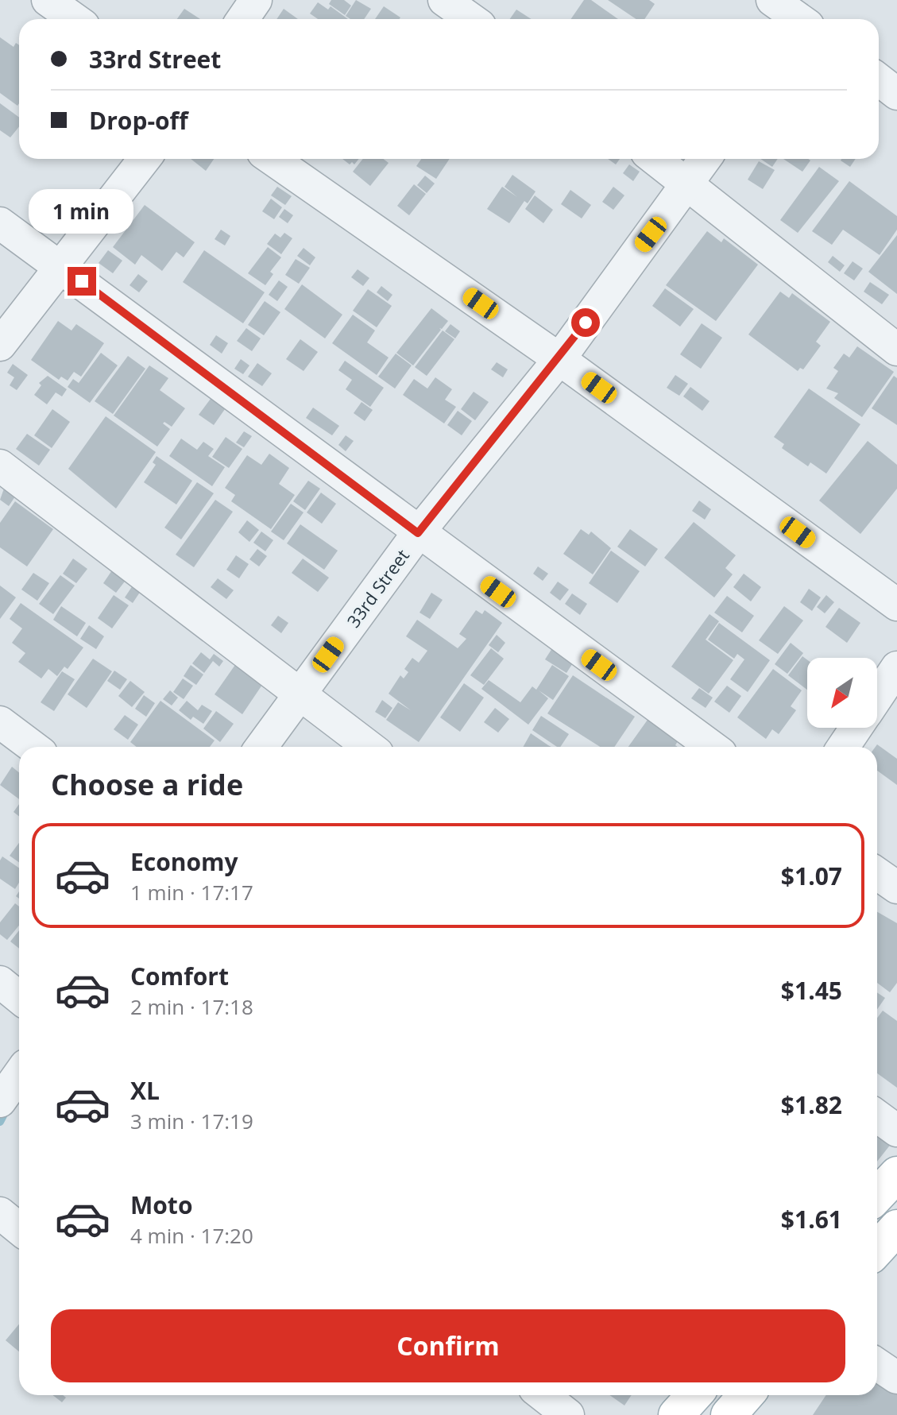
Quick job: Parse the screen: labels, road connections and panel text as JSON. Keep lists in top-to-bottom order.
{
  "streets": {
    "street": ["33rd Street"]
  },
  "north": "bottom left",
  "page": {
    "banner": ["33rd Street", "Drop-off"],
    "bubble": "1 min",
    "heading": "Choose a ride",
    "list": [
      {
        "name": "Economy",
        "note": "1 min · 17:17",
        "value": "$1.07"
      },
      {
        "name": "Comfort",
        "note": "2 min · 17:18",
        "value": "$1.45"
      },
      {
        "name": "XL",
        "note": "3 min · 17:19",
        "value": "$1.82"
      },
      {
        "name": "Moto",
        "note": "4 min · 17:20",
        "value": "$1.61"
      }
    ],
    "buttons": "Confirm"
  }
}
